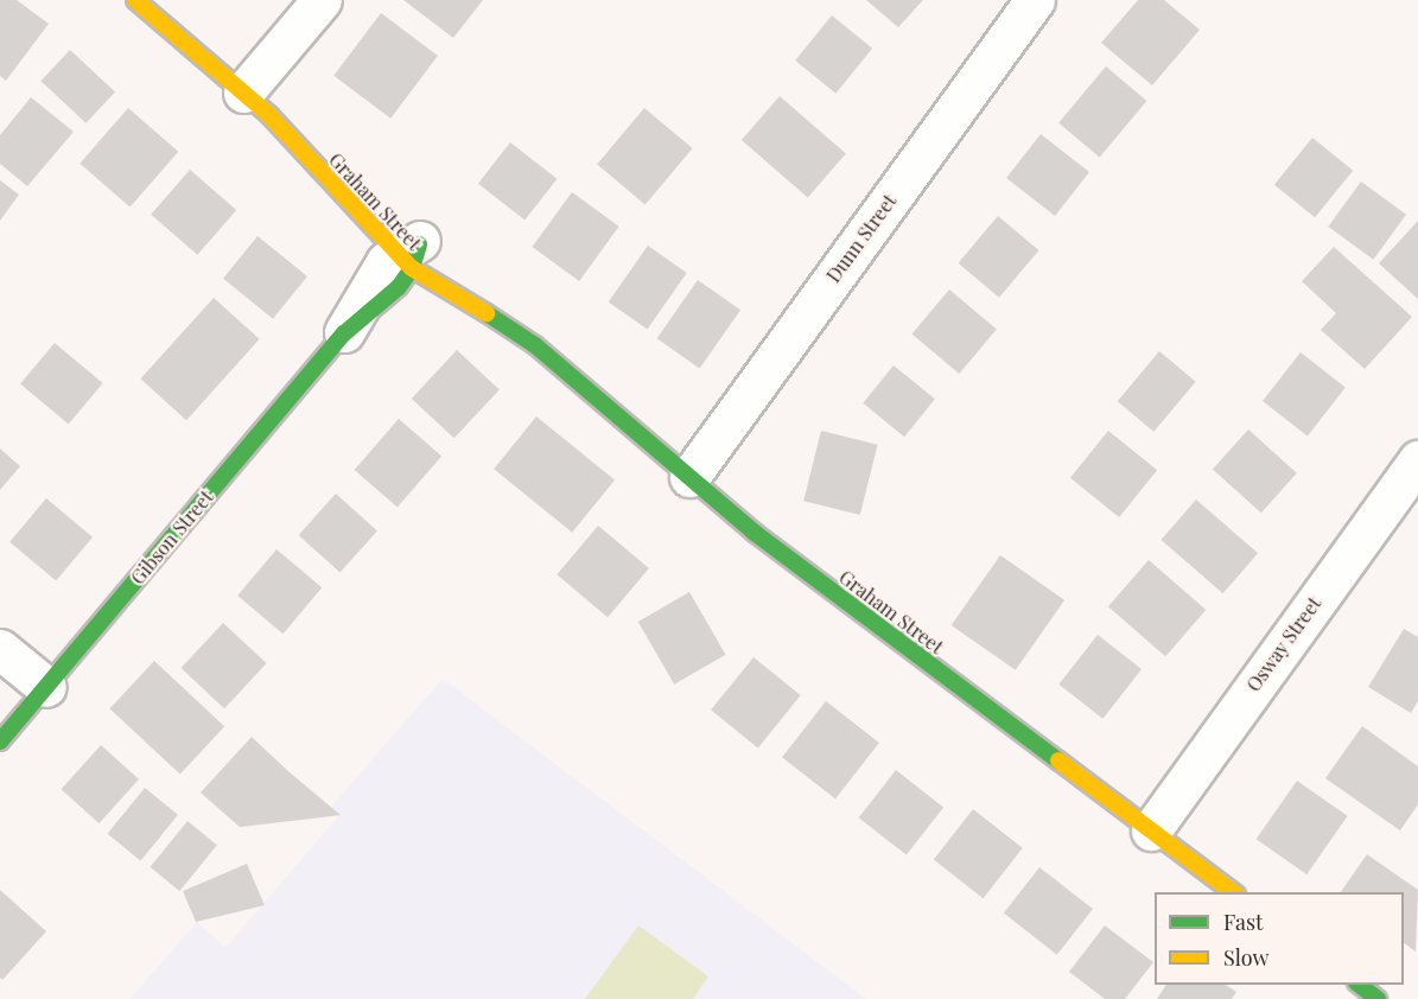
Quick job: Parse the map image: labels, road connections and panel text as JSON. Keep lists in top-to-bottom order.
{
  "streets": {
    "street": [
      "Graham Street",
      "Dunn Street",
      "Gibson Street",
      "Osway Street"
    ]
  },
  "crossings": [
    ["Graham Street", "Dunn Street"],
    ["Graham Street", "Gibson Street"],
    ["Graham Street", "Osway Street"]
  ],
  "legend": ["Fast", "Slow"]
}
